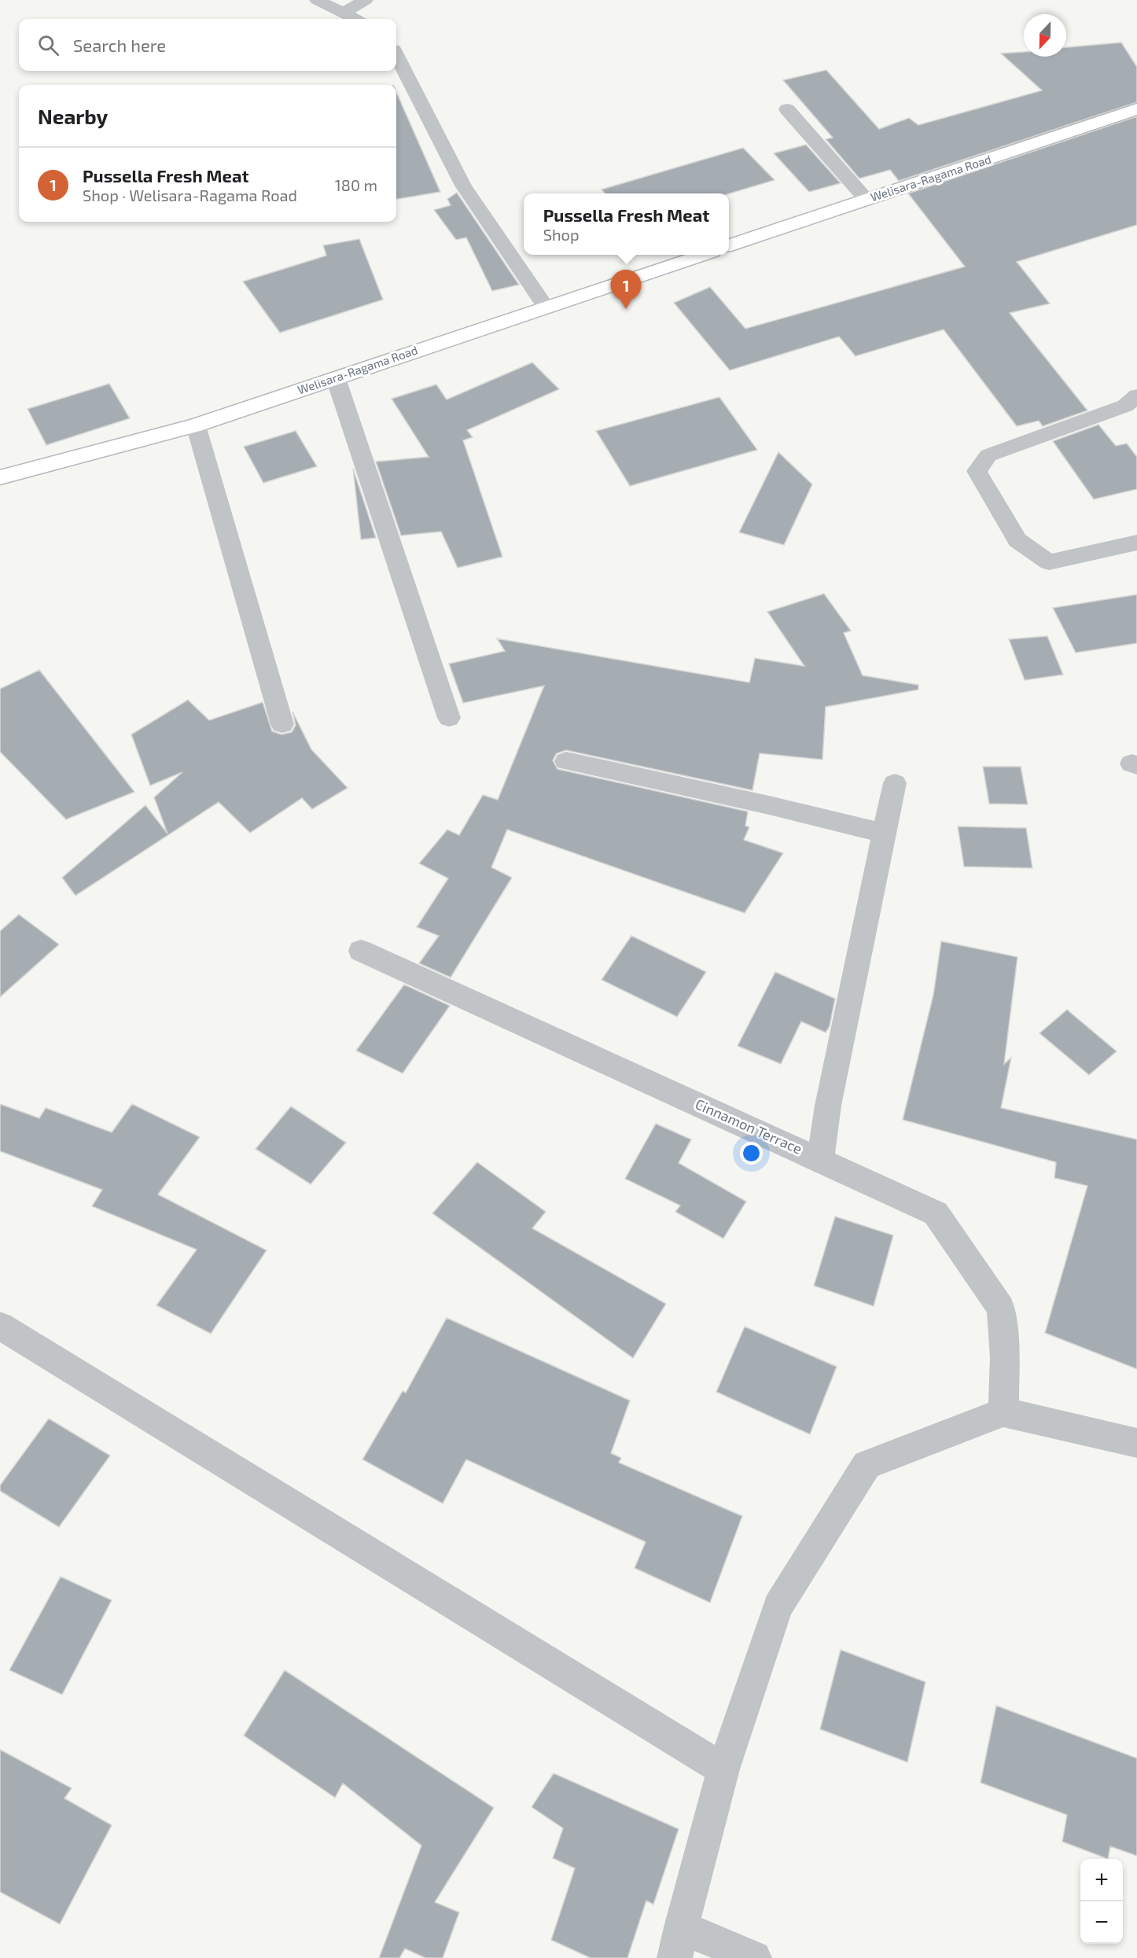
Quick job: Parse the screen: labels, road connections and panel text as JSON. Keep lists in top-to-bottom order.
{
  "streets": {
    "main road": ["Welisara-Ragama Road"],
    "street": ["Cinnamon Terrace"]
  },
  "north": "bottom",
  "page": {
    "search": "Search here",
    "heading": "Nearby",
    "list": [
      {
        "mark": "1",
        "name": "Pussella Fresh Meat",
        "note": "Shop · Welisara-Ragama Road",
        "value": "180 m"
      }
    ],
    "popup": ["Pussella Fresh Meat", "Shop"],
    "pins": "1",
    "map_buttons": ["+", "−"]
  }
}
